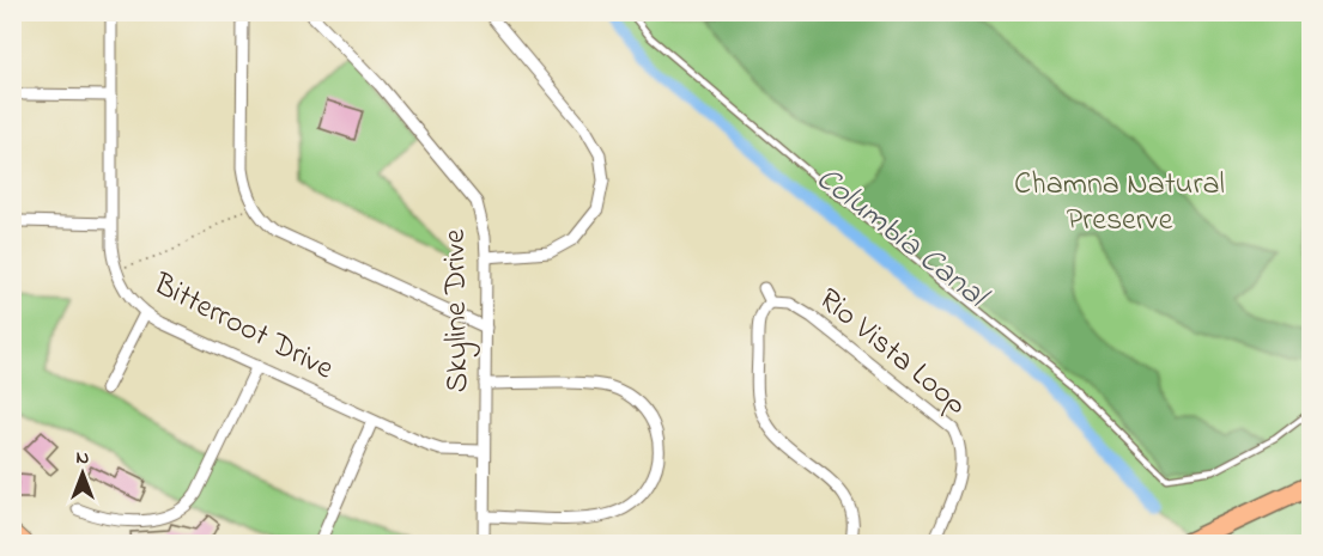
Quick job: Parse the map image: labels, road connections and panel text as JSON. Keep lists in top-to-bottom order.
{
  "streets": {
    "street": ["Skyline Drive", "Bitterroot Drive", "Rio Vista Loop"]
  },
  "crossings": [
    ["Skyline Drive", "Bitterroot Drive"]
  ],
  "water": ["Columbia Canal"],
  "parks": ["Chamna Natural Preserve"],
  "north": "top"
}
